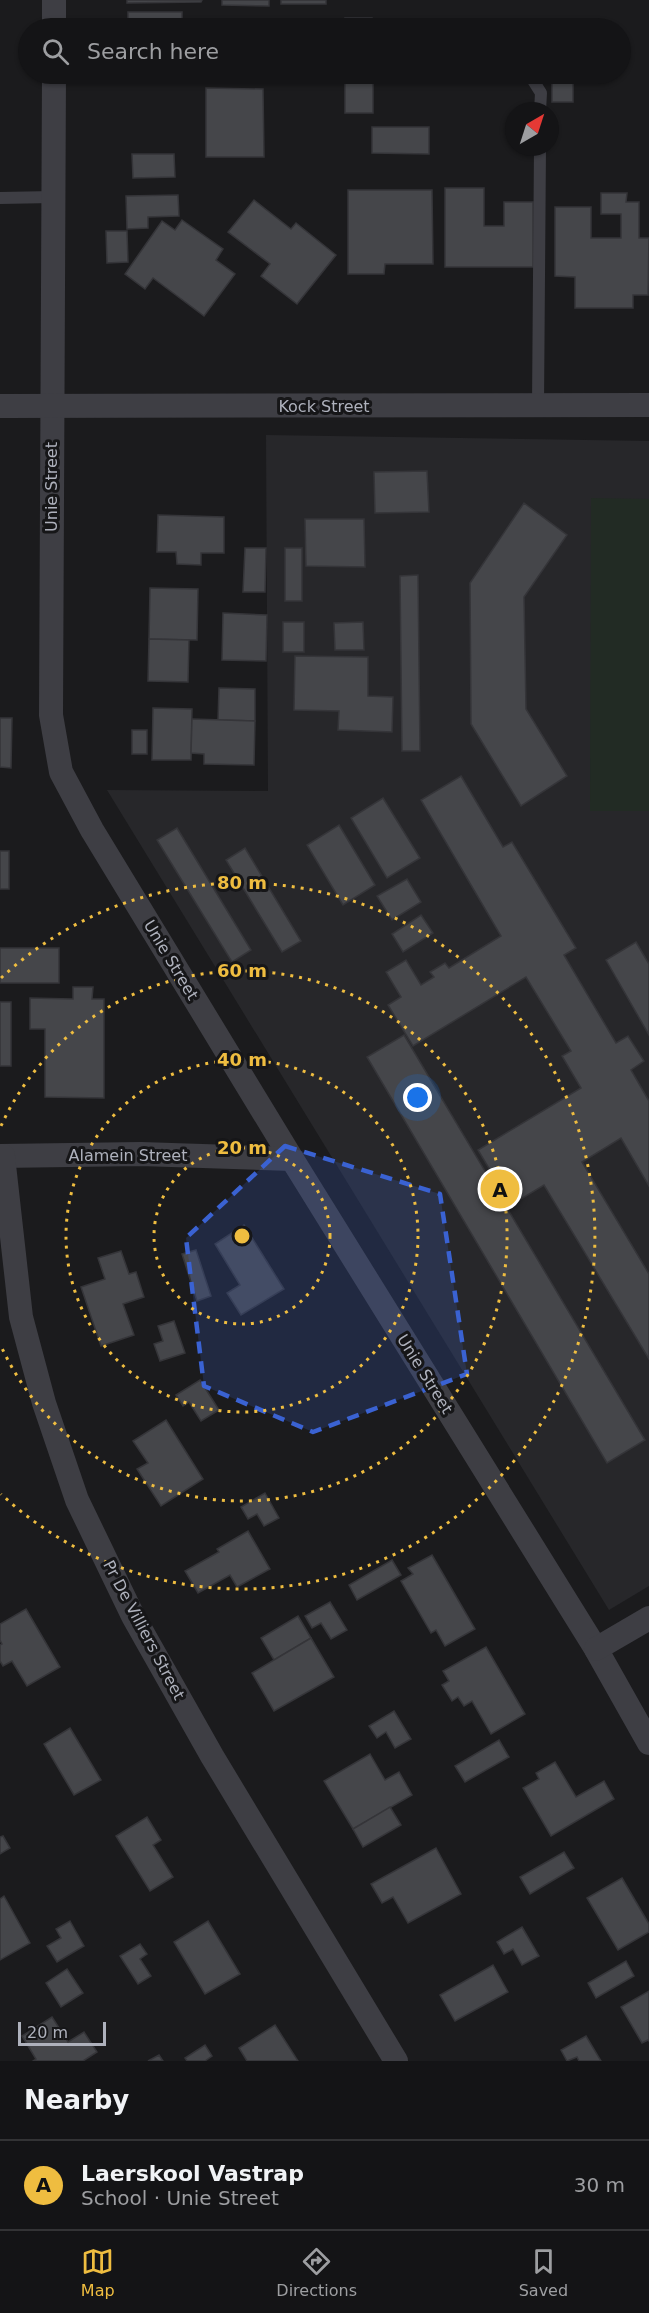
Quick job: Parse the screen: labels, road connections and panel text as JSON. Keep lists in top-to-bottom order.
{
  "streets": {
    "street": [
      "Kock Street",
      "Unie Street",
      "Alamein Street",
      "Pr De Villiers Street"
    ]
  },
  "crossings": [
    ["Kock Street", "Unie Street"],
    ["Unie Street", "Alamein Street"],
    ["Alamein Street", "Pr De Villiers Street"]
  ],
  "scale_bar": "20 m",
  "north": "top right",
  "page": {
    "search": "Search here",
    "pins": "A",
    "scale": "20 m",
    "heading": "Nearby",
    "list": [
      {
        "mark": "A",
        "name": "Laerskool Vastrap",
        "note": "School · Unie Street",
        "value": "30 m"
      }
    ],
    "nav": ["Map", "Directions", "Saved"]
  },
  "rings": [
    "80 m",
    "60 m",
    "40 m",
    "20 m"
  ]
}
